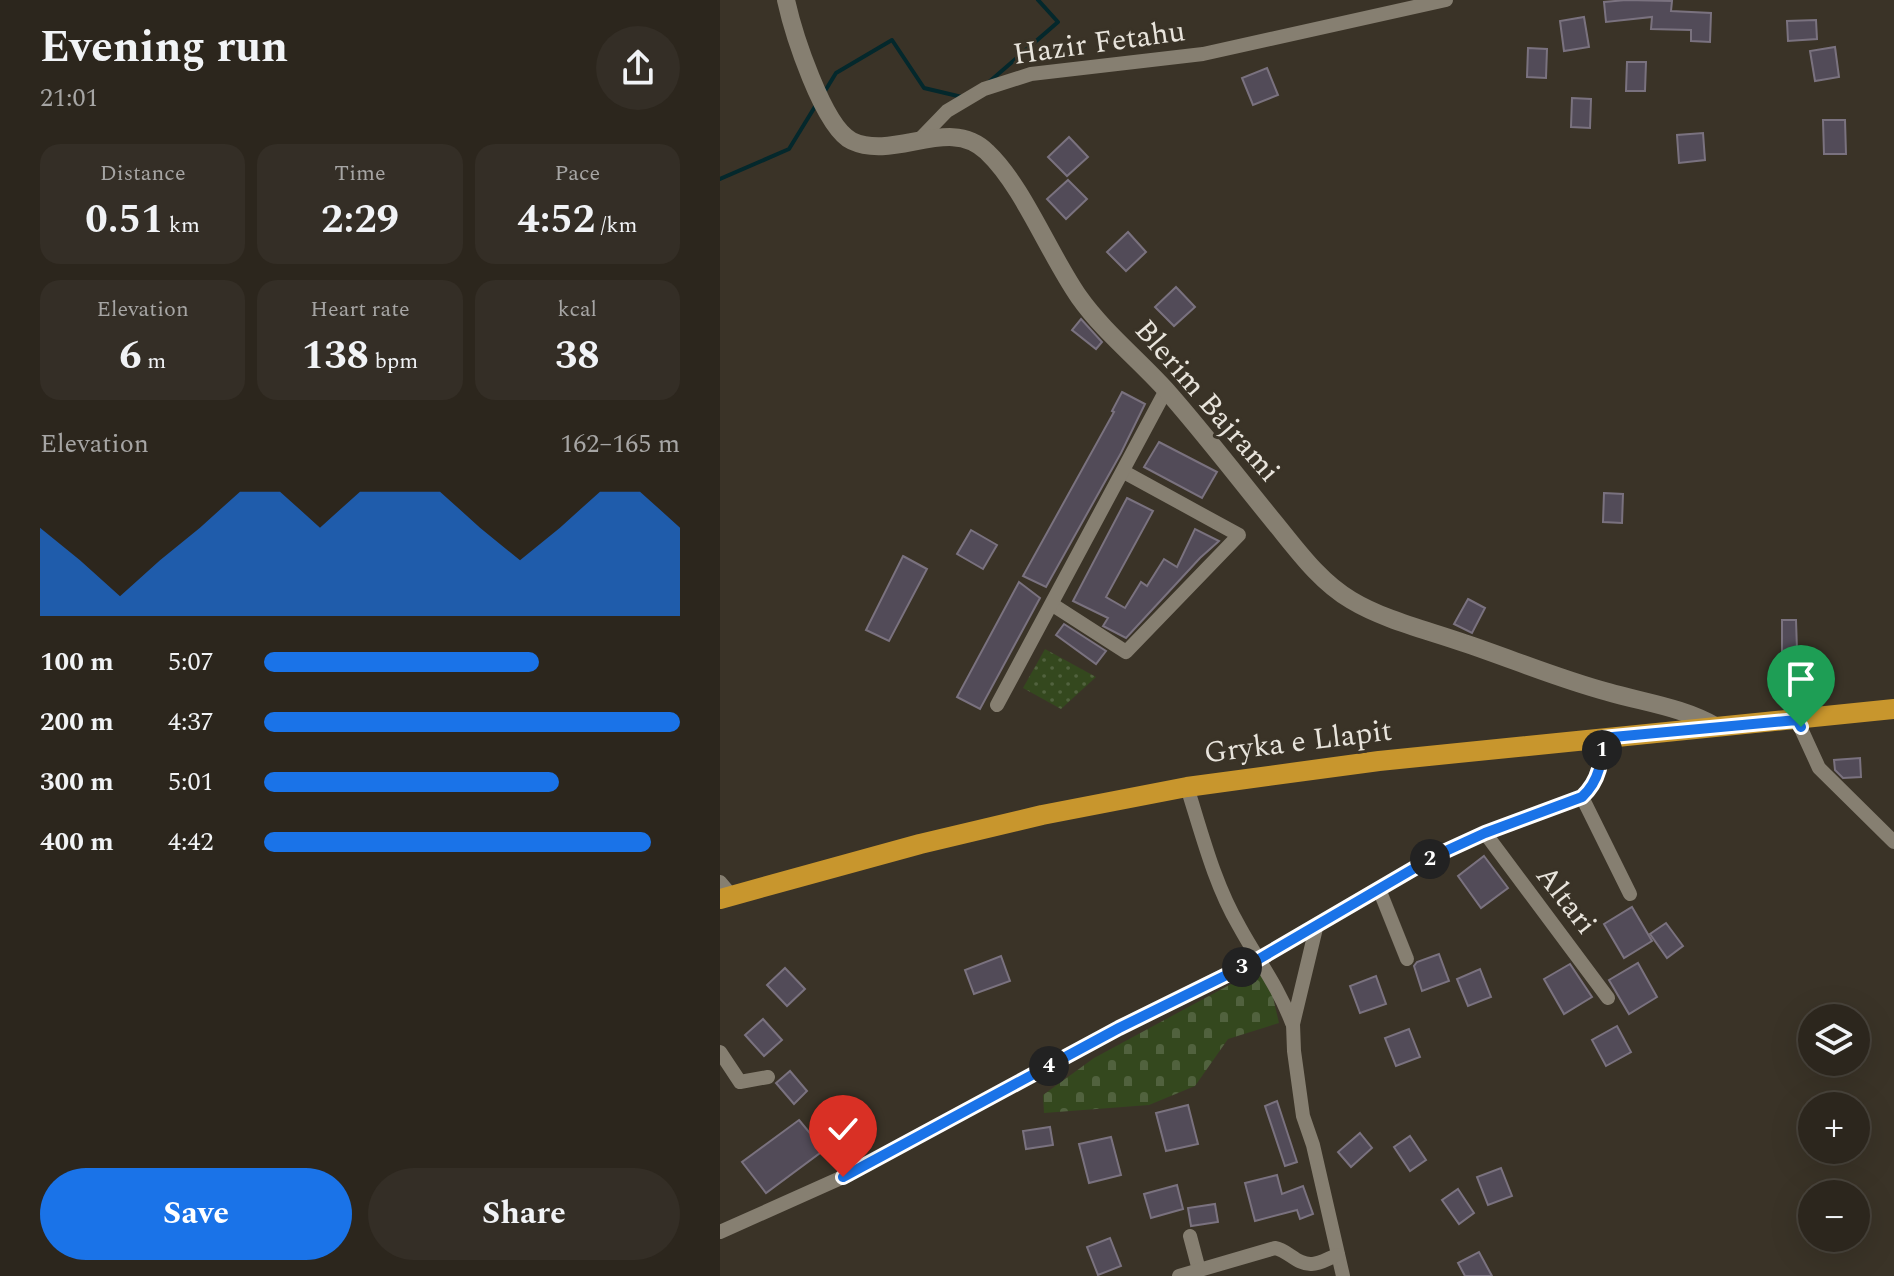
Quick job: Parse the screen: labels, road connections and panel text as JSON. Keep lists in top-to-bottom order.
{
  "streets": {
    "main road": ["Gryka e Llapit"],
    "street": ["Hazir Fetahu", "Blerim Bajrami", "Altari"]
  },
  "crossings": [
    ["Hazir Fetahu", "Blerim Bajrami"],
    ["Blerim Bajrami", "Gryka e Llapit"]
  ],
  "page": {
    "heading": ["Evening run", "21:01"],
    "stats": [
      ["Distance", "0.51 km"],
      ["Time", "2:29"],
      ["Pace", "4:52 /km"],
      ["Elevation", "6 m"],
      ["Heart rate", "138 bpm"],
      ["kcal", "38"]
    ],
    "chart": ["Elevation", "162–165 m"],
    "list": [
      {
        "name": "100 m",
        "note": "5:07"
      },
      {
        "name": "200 m",
        "note": "4:37"
      },
      {
        "name": "300 m",
        "note": "5:01"
      },
      {
        "name": "400 m",
        "note": "4:42"
      }
    ],
    "pins": [
      "1",
      "2",
      "3",
      "4"
    ],
    "map_buttons": ["+", "−"],
    "buttons": ["Save", "Share"]
  }
}
